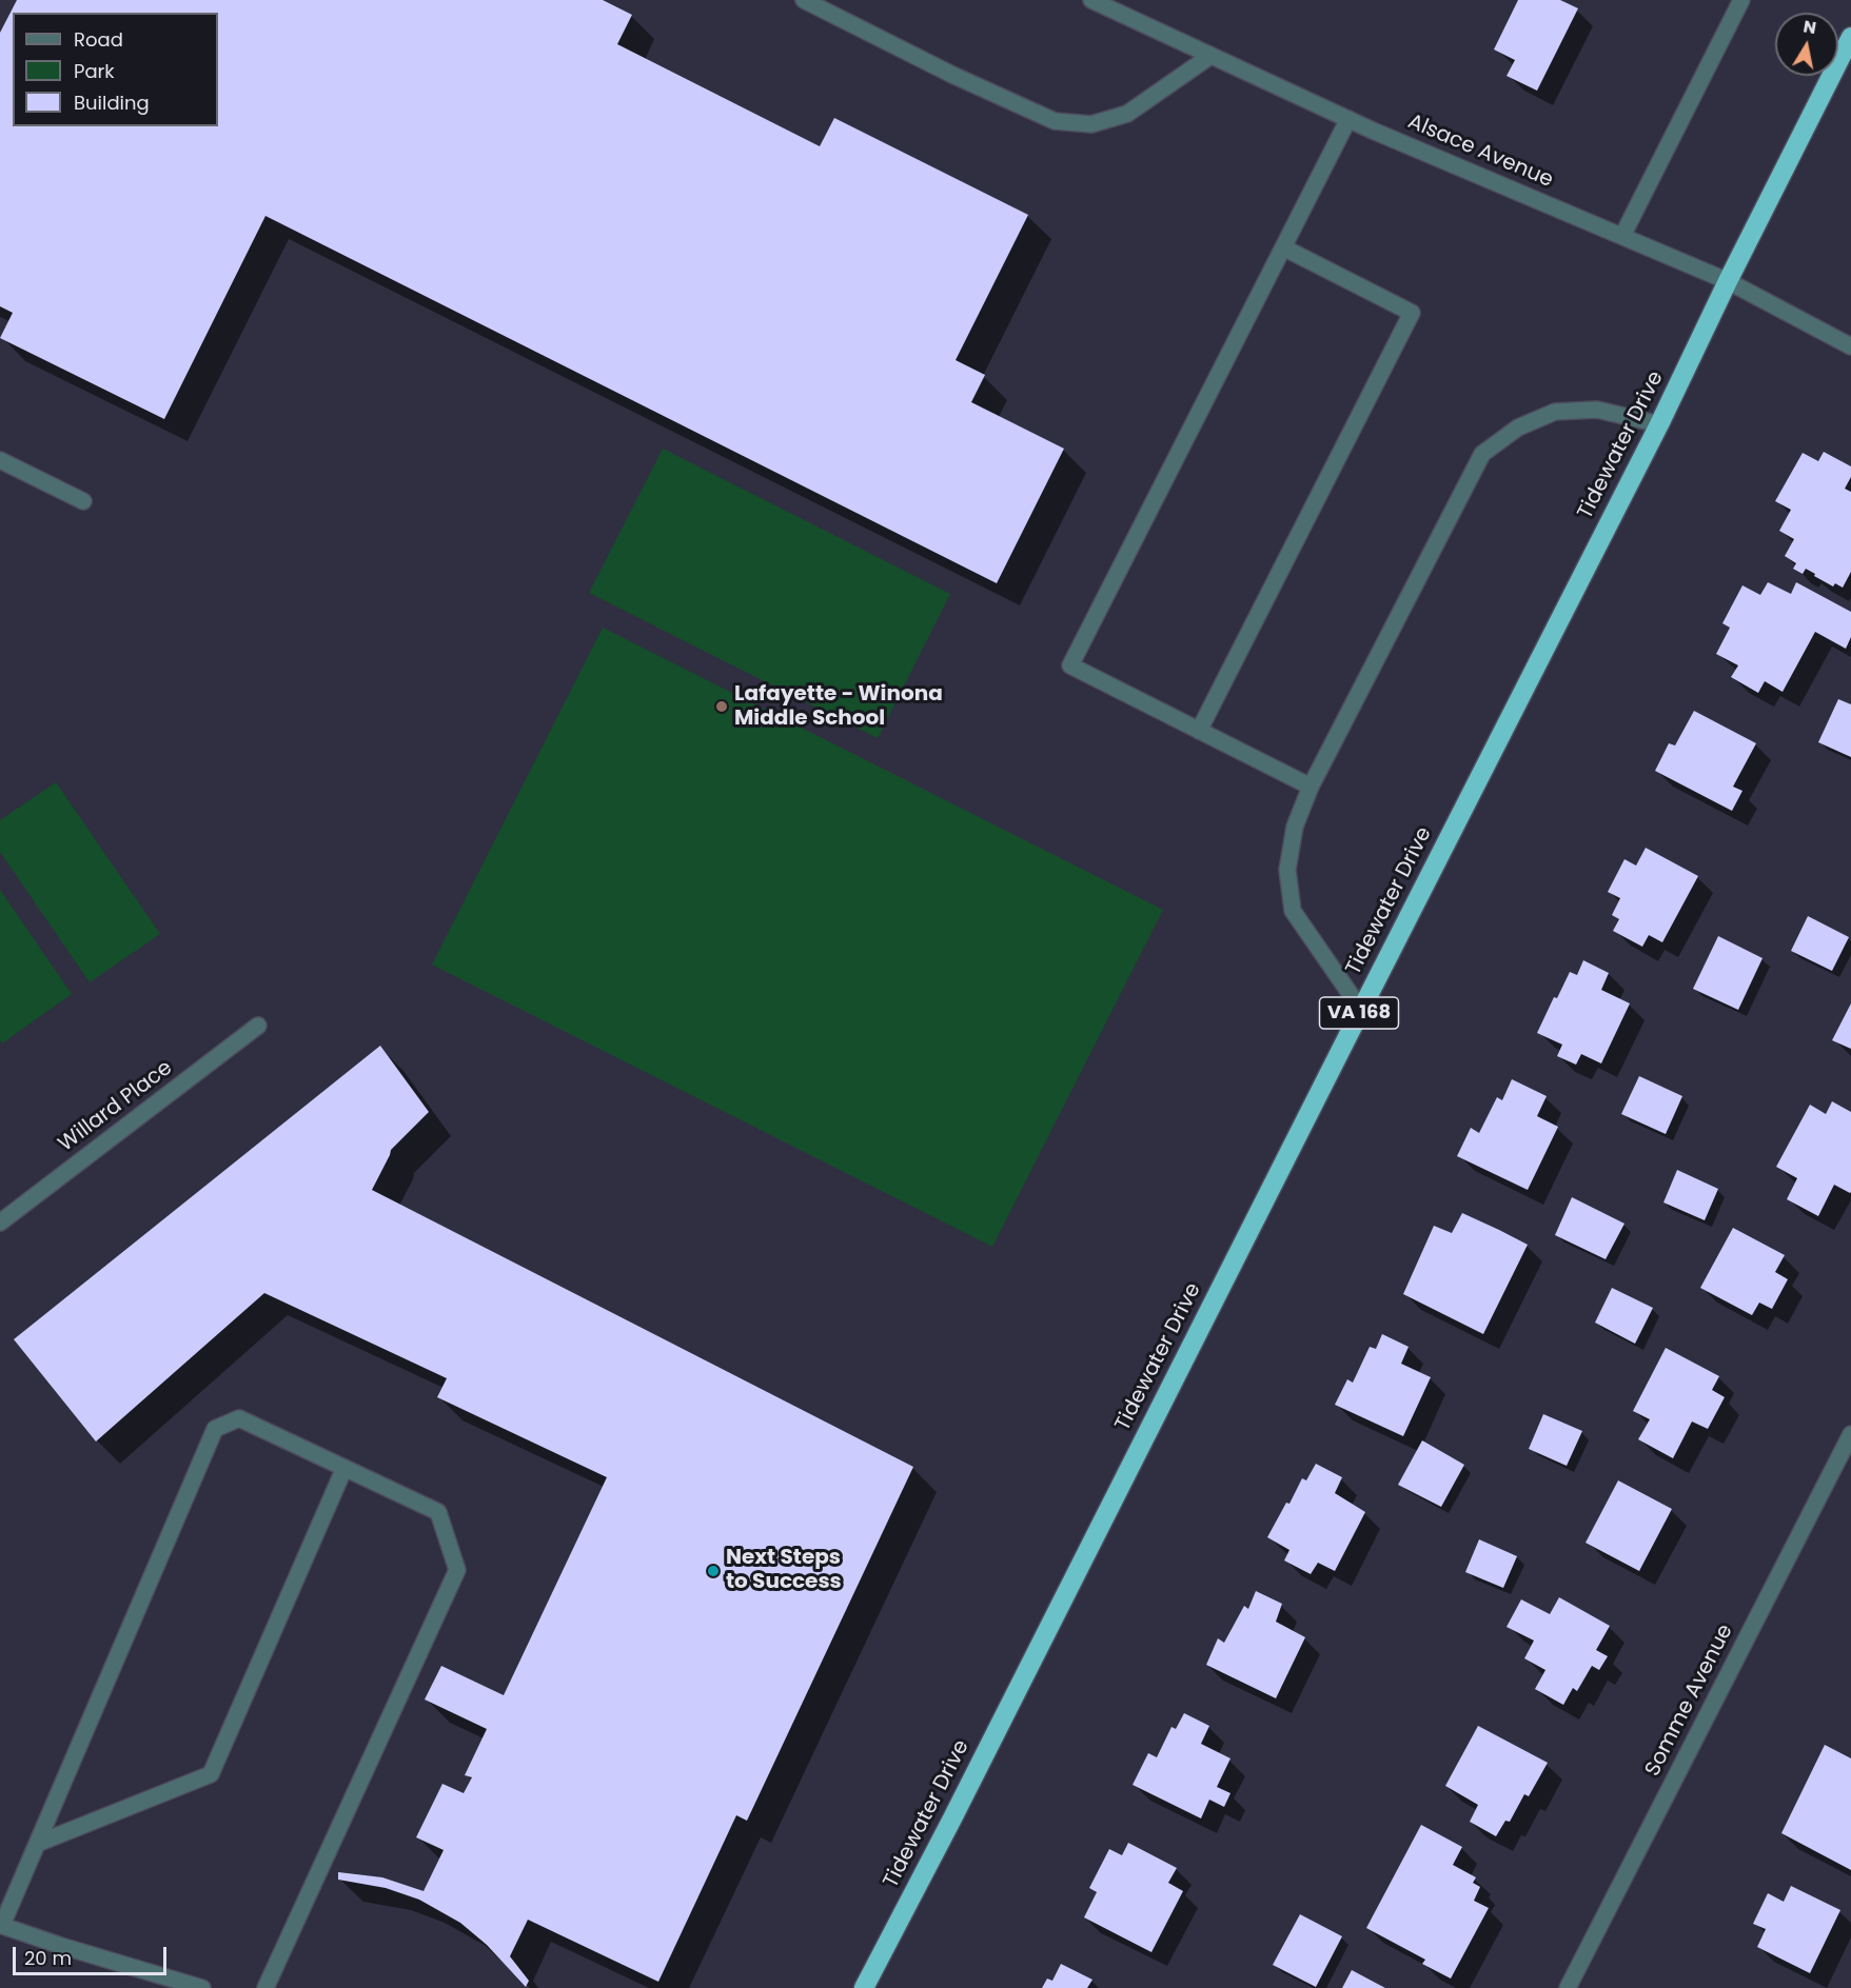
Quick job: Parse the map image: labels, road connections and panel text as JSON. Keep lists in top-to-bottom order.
{
  "streets": {
    "highway": ["Tidewater Drive", "VA 168"],
    "street": ["Alsace Avenue", "Willard Place", "Somme Avenue"]
  },
  "crossings": [
    ["Alsace Avenue", "Tidewater Drive"]
  ],
  "places": ["Lafayette - Winona Middle School", "Next Steps to Success"],
  "legend": ["Road", "Park", "Building"],
  "scale_bar": "20 m",
  "north": "top"
}
